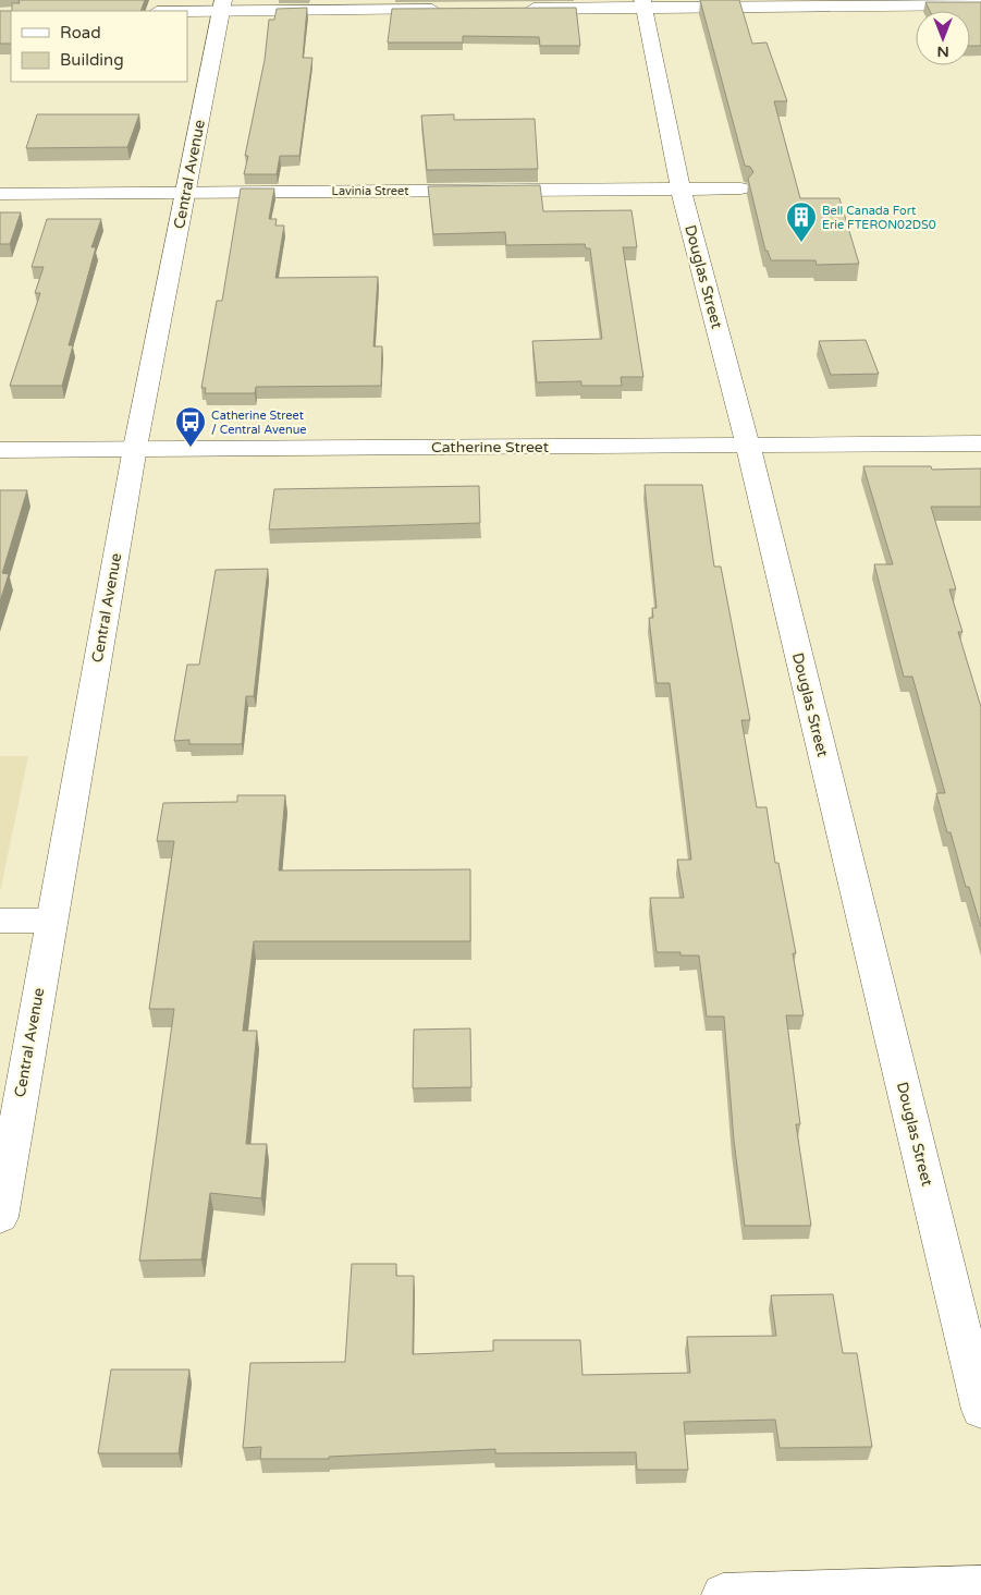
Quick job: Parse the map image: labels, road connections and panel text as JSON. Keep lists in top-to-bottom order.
{
  "streets": {
    "street": [
      "Central Avenue",
      "Lavinia Street",
      "Douglas Street",
      "Catherine Street"
    ]
  },
  "crossings": [
    ["Central Avenue", "Lavinia Street"],
    ["Central Avenue", "Catherine Street"],
    ["Lavinia Street", "Douglas Street"],
    ["Douglas Street", "Catherine Street"]
  ],
  "places": {
    "building": ["Bell Canada Fort Erie FTERON02DS0"],
    "bus stop": ["Catherine Street / Central Avenue"]
  },
  "legend": ["Road", "Building"],
  "north": "bottom"
}
